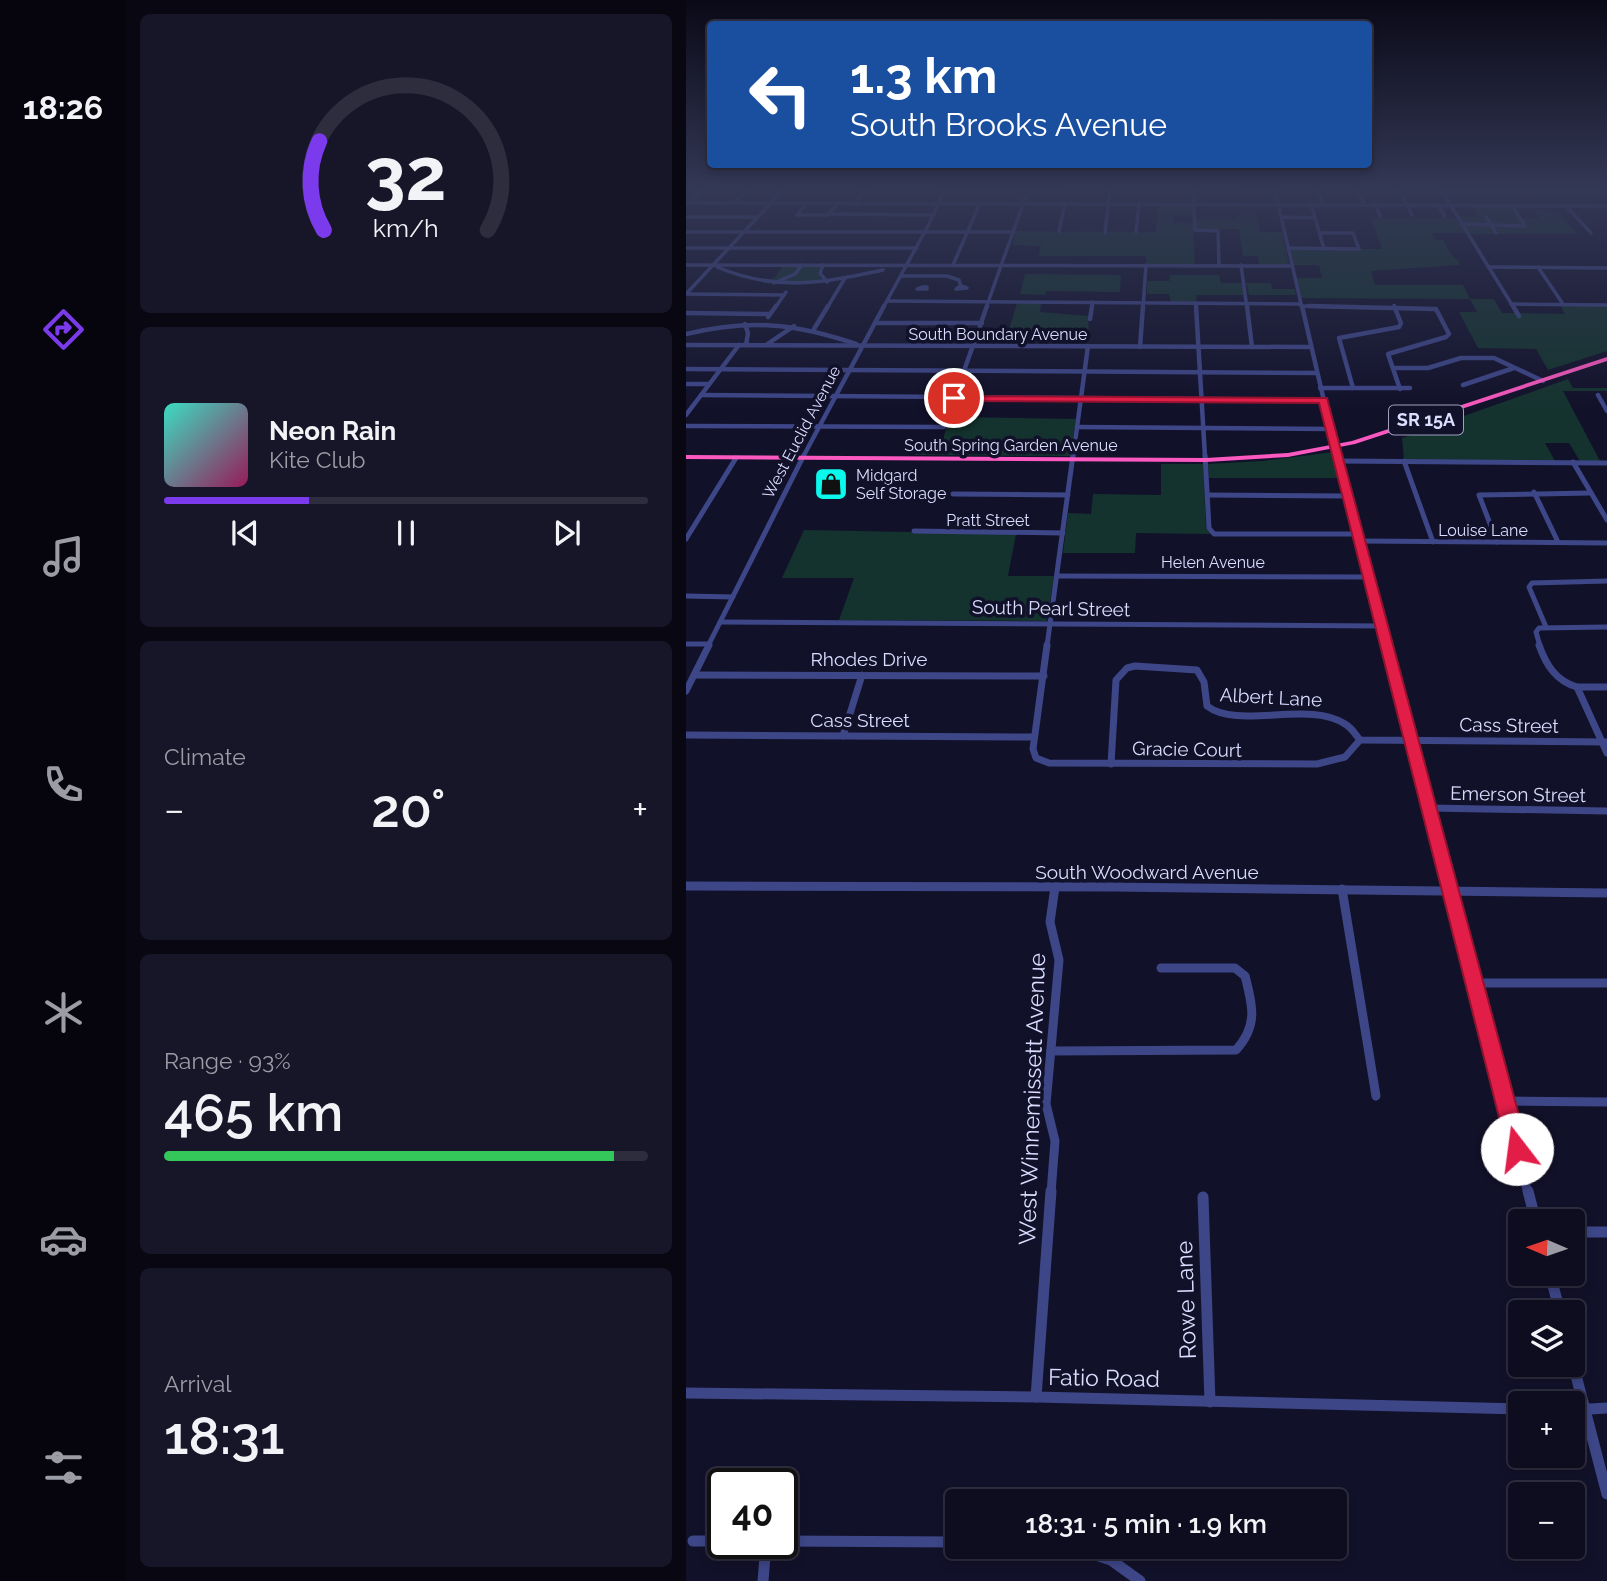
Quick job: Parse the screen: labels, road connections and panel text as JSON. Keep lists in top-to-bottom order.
{
  "streets": {
    "highway": ["SR 15A", "South Spring Garden Avenue"],
    "street": [
      "South Boundary Avenue",
      "West Euclid Avenue",
      "Pratt Street",
      "Louise Lane",
      "Helen Avenue",
      "South Pearl Street",
      "Rhodes Drive",
      "Albert Lane",
      "Cass Street",
      "Gracie Court",
      "Emerson Street",
      "South Woodward Avenue",
      "West Winnemissett Avenue",
      "Rowe Lane",
      "Fatio Road"
    ]
  },
  "crossings": [
    ["South Boundary Avenue", "West Euclid Avenue"],
    ["SR 15A", "South Spring Garden Avenue"],
    ["West Euclid Avenue", "South Spring Garden Avenue"],
    ["West Euclid Avenue", "South Pearl Street"],
    ["West Euclid Avenue", "Rhodes Drive"],
    ["Albert Lane", "Gracie Court"],
    ["Cass Street", "Gracie Court"],
    ["South Woodward Avenue", "West Winnemissett Avenue"],
    ["West Winnemissett Avenue", "Fatio Road"],
    ["Rowe Lane", "Fatio Road"]
  ],
  "places": {
    "shop": ["Midgard Self Storage"]
  },
  "north": "left",
  "page": {
    "tabs": "18:26",
    "turn": ["1.3 km", "South Brooks Avenue"],
    "song": ["Neon Rain", "Kite Club"],
    "tile": [
      "Climate",
      ["Range · 93%", "465 km"],
      ["Arrival", "18:31"]
    ],
    "heat": ["−", "20°", "+"],
    "map_buttons": ["+", "−"],
    "limit": "40",
    "trip": "18:31 · 5 min · 1.9 km",
    "gauge": ["32", "km/h"]
  }
}
